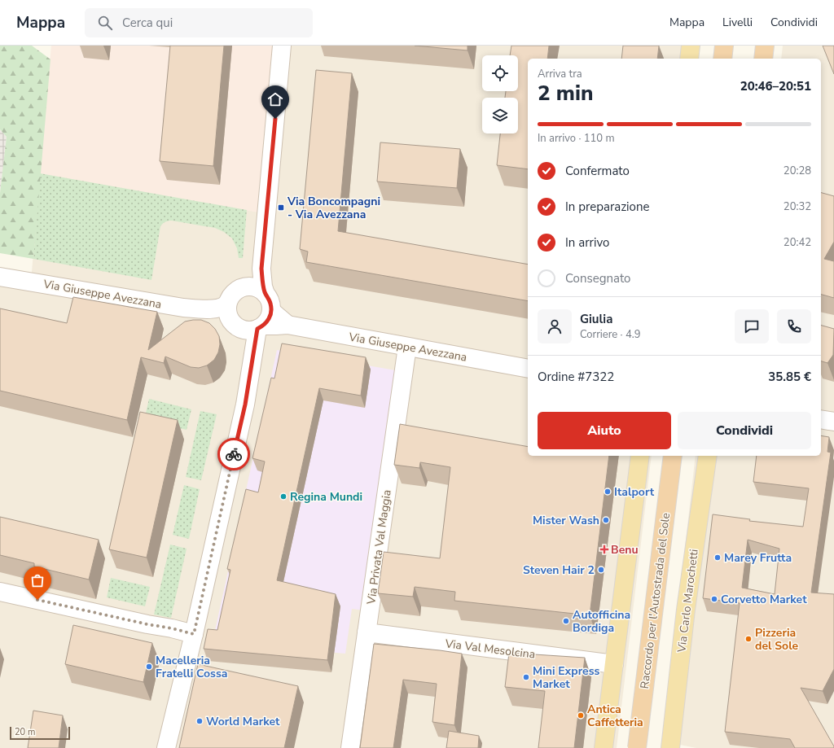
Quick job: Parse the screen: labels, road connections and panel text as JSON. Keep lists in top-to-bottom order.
{
  "streets": {
    "highway": ["Raccordo per l'Autostrada del Sole"],
    "main road": ["Via Carlo Marochetti"],
    "street": ["Via Giuseppe Avezzana", "Via Privata Val Maggia", "Via Val Mesolcina"]
  },
  "crossings": [
    ["Via Giuseppe Avezzana", "Via Privata Val Maggia"],
    ["Via Privata Val Maggia", "Via Val Mesolcina"]
  ],
  "places": {
    "transit": ["Via Boncompagni - Via Avezzana"],
    "other": [
      "Italport",
      "Regina Mundi",
      "Mister Wash",
      "Marey Frutta",
      "Steven Hair 2",
      "Corvetto Market",
      "Autofficina Bordiga",
      "Pizzeria del Sole",
      "Macelleria Fratelli Cossa",
      "Mini Express Market",
      "Antica Caffetteria",
      "World Market"
    ],
    "health": ["Benu"]
  },
  "scale_bar": "20 m",
  "page": {
    "header": "Mappa",
    "search": "Cerca qui",
    "nav": ["Mappa", "Livelli", "Condividi"],
    "heading": ["2 min", "Arriva tra", "20:46–20:51"],
    "panel": [
      "Giulia",
      "Corriere · 4.9",
      "Ordine #7322",
      "35.85 €"
    ],
    "bar": "In arrivo · 110 m",
    "list": [
      ["Confermato", "20:28"],
      ["In preparazione", "20:32"],
      ["In arrivo", "20:42"],
      "Consegnato"
    ],
    "buttons": ["Aiuto", "Condividi"],
    "scale": "20 m"
  }
}
